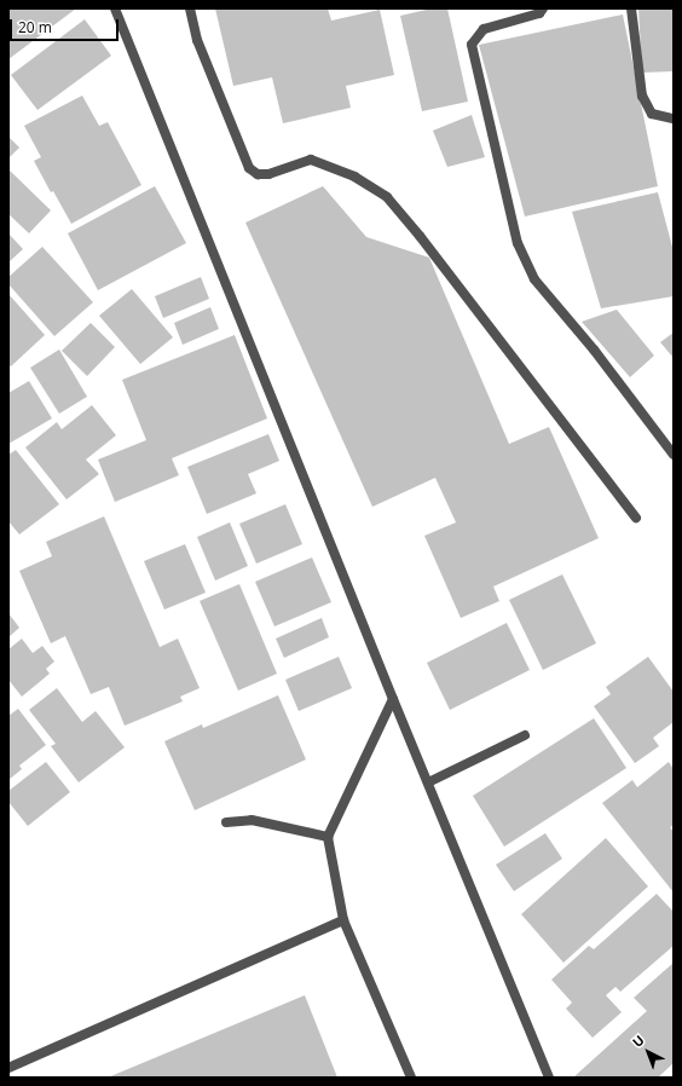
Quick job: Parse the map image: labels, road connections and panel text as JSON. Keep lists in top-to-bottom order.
{
  "scale_bar": "20 m",
  "north": "top left"
}
